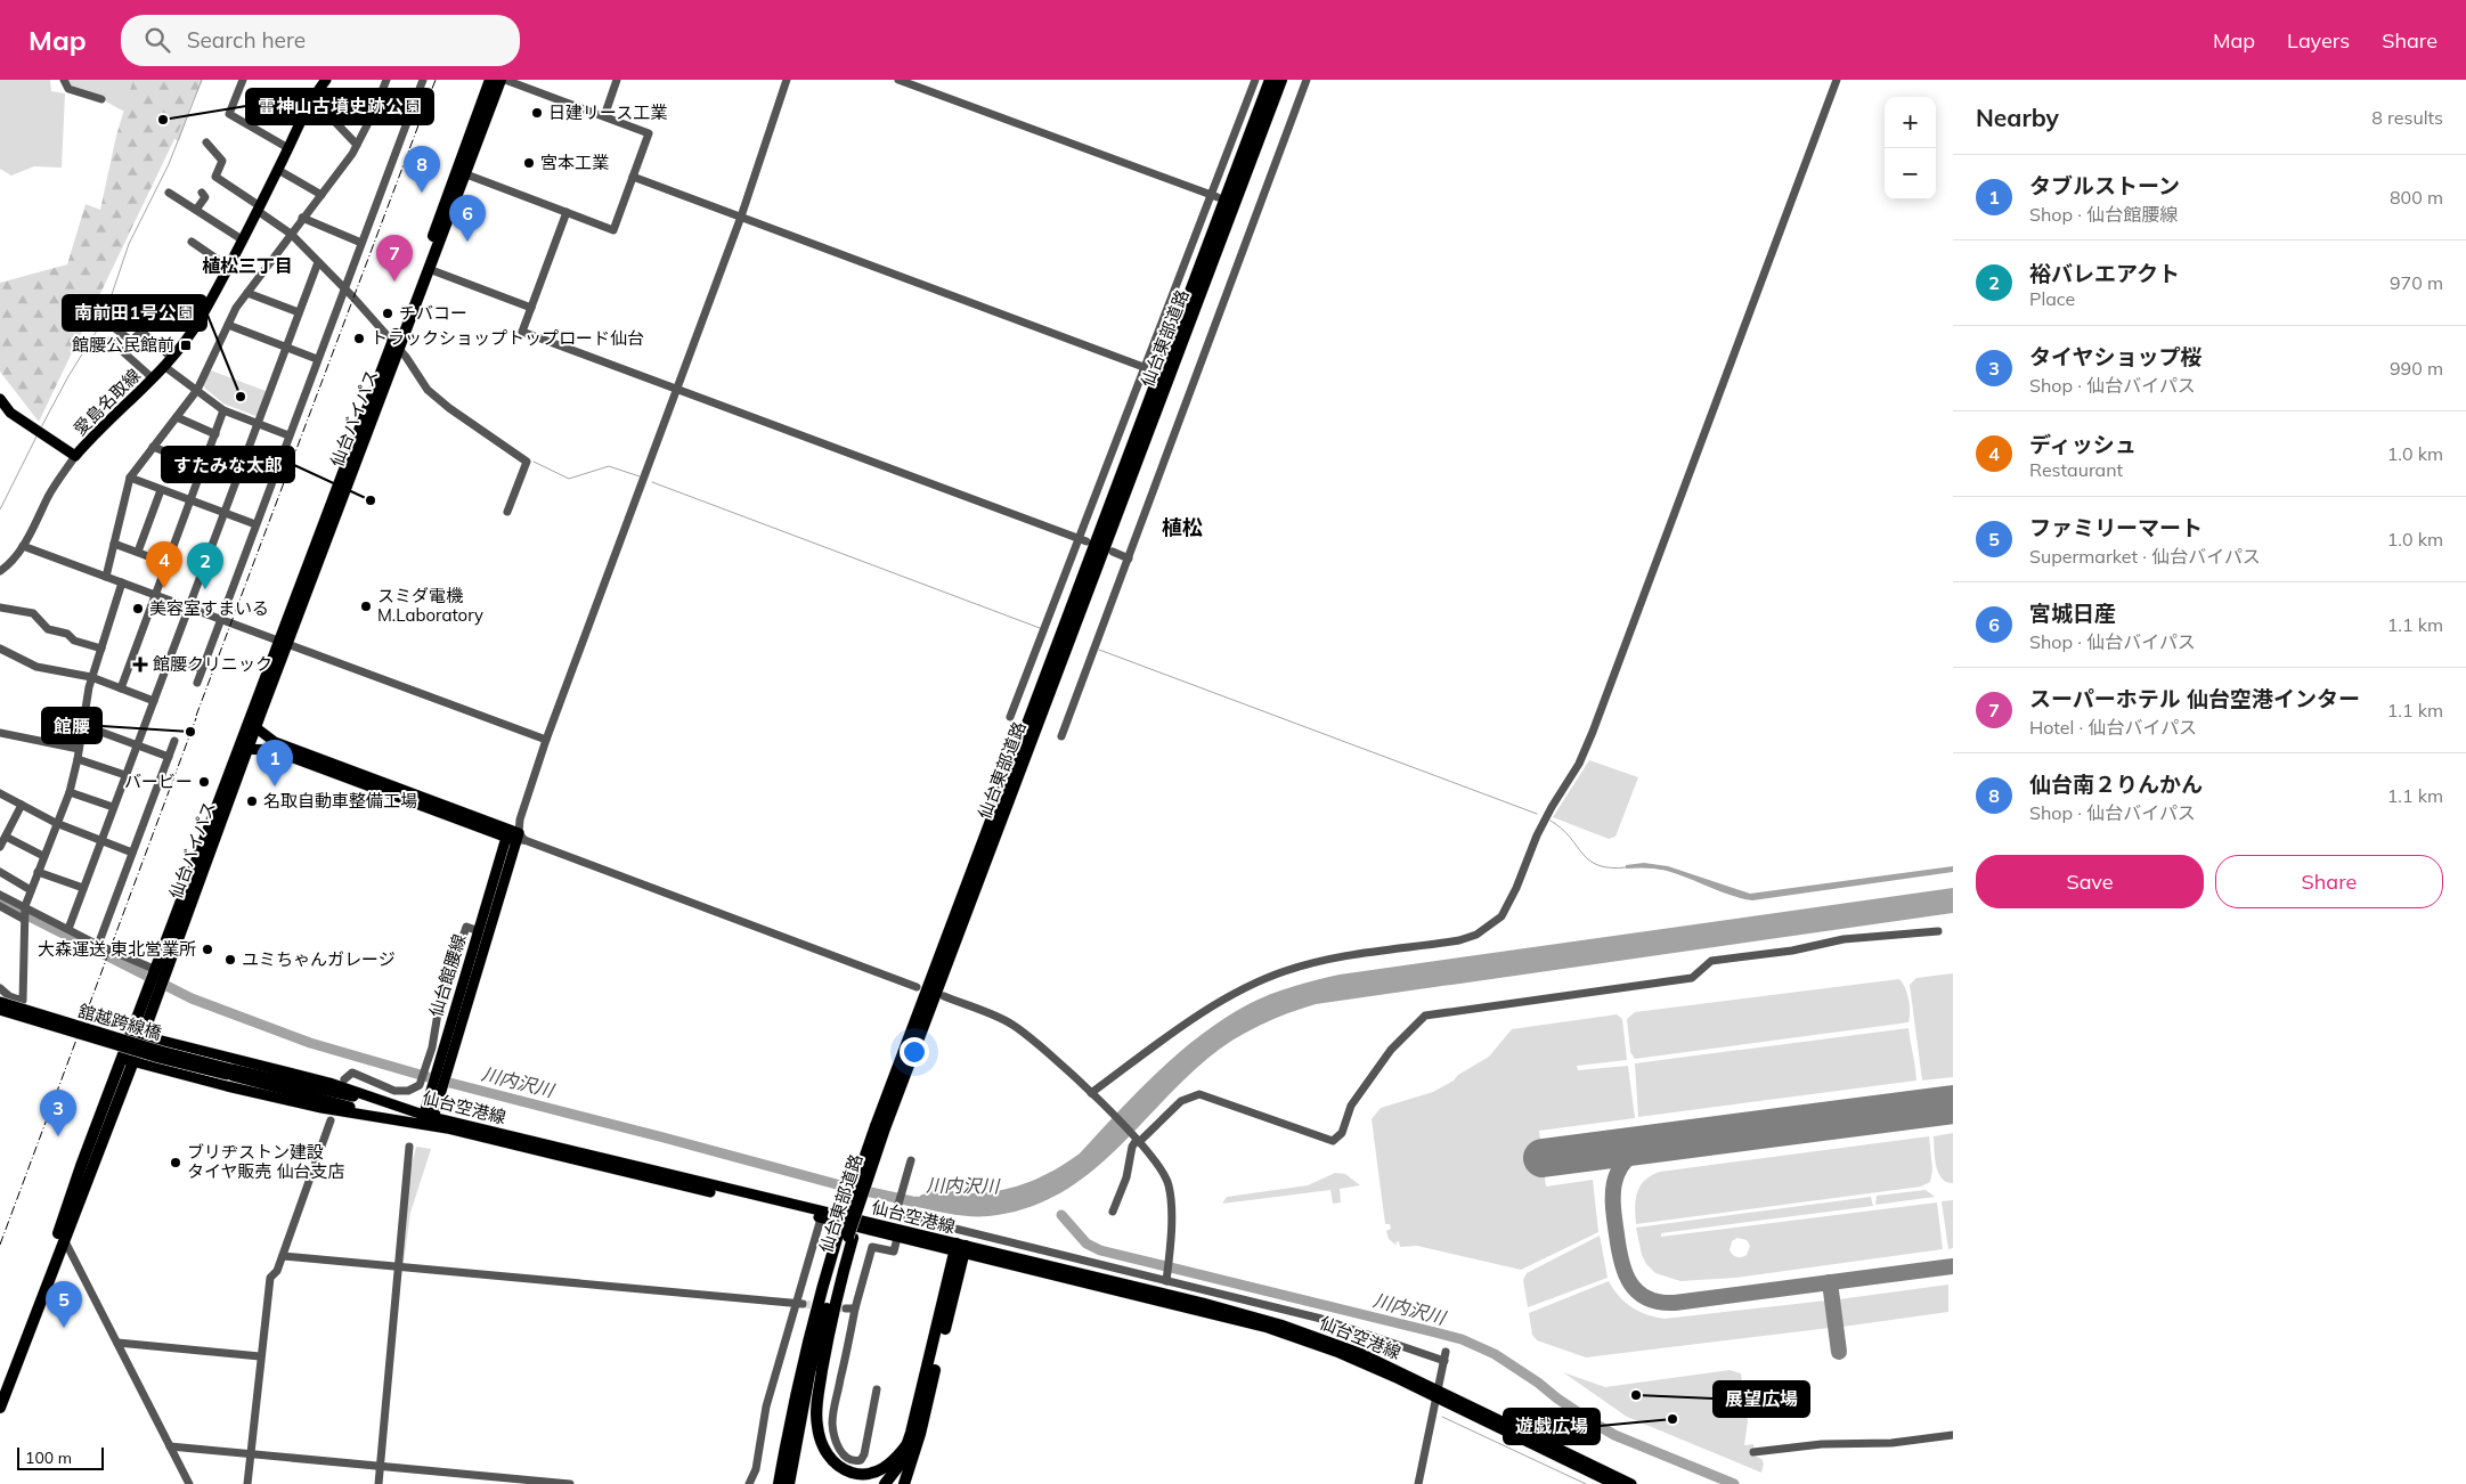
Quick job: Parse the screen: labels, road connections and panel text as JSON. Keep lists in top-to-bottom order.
{
  "streets": {
    "highway": ["仙台東部道路", "仙台バイパス"],
    "main road": [
      "愛島名取線",
      "仙台館腰線",
      "舘越跨線橋",
      "仙台空港線"
    ]
  },
  "crossings": [
    ["仙台バイパス", "仙台空港線"],
    ["仙台館腰線", "仙台空港線"]
  ],
  "districts": ["植松三丁目", "植松"],
  "water": ["川内沢川"],
  "places": {
    "other": [
      "日建リース工業",
      "雷神山古墳史跡公園",
      "宮本工業",
      "チバコー",
      "トラックショップトップロード仙台",
      "南前田1号公園",
      "すたみな太郎",
      "スミダ電機 M.Laboratory",
      "美容室すまいる",
      "館腰",
      "バービー",
      "名取自動車整備工場",
      "大森運送 東北営業所",
      "ユミちゃんガレージ",
      "ブリヂストン建設 タイヤ販売 仙台支店",
      "展望広場",
      "遊戯広場"
    ],
    "transit": ["館腰公民館前"],
    "health": ["館腰クリニック"]
  },
  "scale_bar": "100 m",
  "page": {
    "header": "Map",
    "search": "Search here",
    "nav": ["Map", "Layers", "Share"],
    "heading": ["Nearby", "8 results"],
    "map_buttons": ["+", "−"],
    "pins": [
      "8",
      "6",
      "7",
      "4",
      "2",
      "1",
      "3",
      "5"
    ],
    "list": [
      {
        "mark": "1",
        "name": "タブルストーン",
        "note": "Shop · 仙台館腰線",
        "value": "800 m"
      },
      {
        "mark": "2",
        "name": "裕バレエアクト",
        "note": "Place",
        "value": "970 m"
      },
      {
        "mark": "3",
        "name": "タイヤショップ桜",
        "note": "Shop · 仙台バイパス",
        "value": "990 m"
      },
      {
        "mark": "4",
        "name": "ディッシュ",
        "note": "Restaurant",
        "value": "1.0 km"
      },
      {
        "mark": "5",
        "name": "ファミリーマート",
        "note": "Supermarket · 仙台バイパス",
        "value": "1.0 km"
      },
      {
        "mark": "6",
        "name": "宮城日産",
        "note": "Shop · 仙台バイパス",
        "value": "1.1 km"
      },
      {
        "mark": "7",
        "name": "スーパーホテル 仙台空港インター",
        "note": "Hotel · 仙台バイパス",
        "value": "1.1 km"
      },
      {
        "mark": "8",
        "name": "仙台南２りんかん",
        "note": "Shop · 仙台バイパス",
        "value": "1.1 km"
      }
    ],
    "buttons": ["Save", "Share"],
    "scale": "100 m"
  }
}
